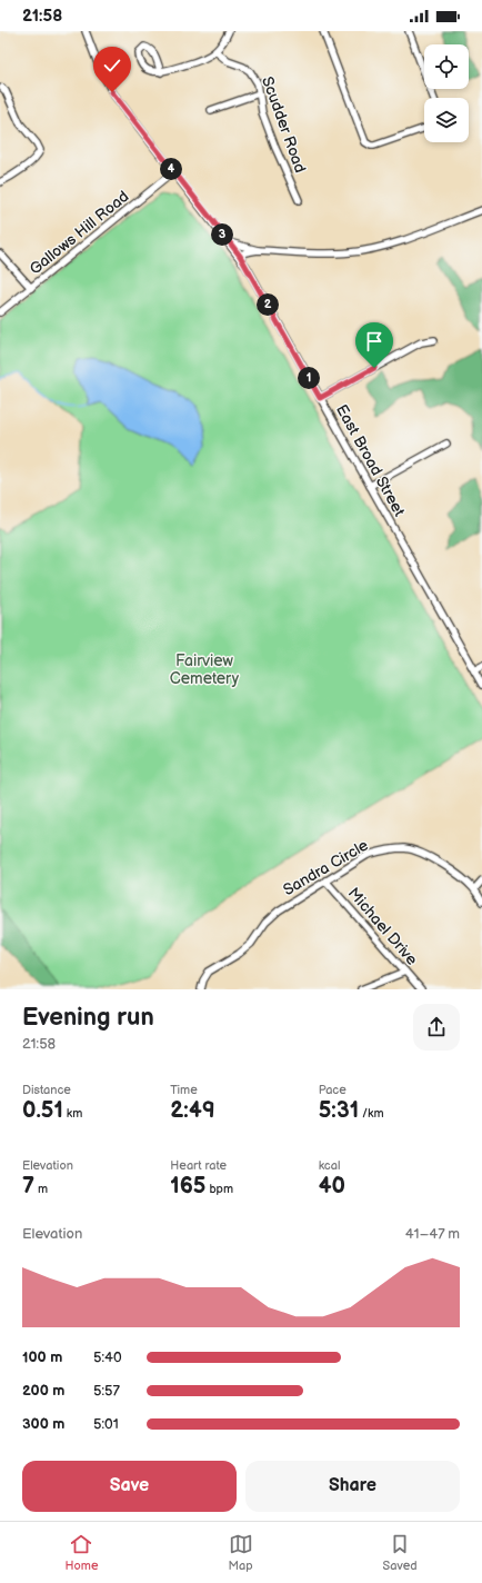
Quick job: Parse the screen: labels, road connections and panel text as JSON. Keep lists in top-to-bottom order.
{
  "streets": {
    "street": [
      "Scudder Road",
      "Gallows Hill Road",
      "East Broad Street",
      "Sandra Circle",
      "Michael Drive"
    ]
  },
  "crossings": [
    ["Gallows Hill Road", "East Broad Street"],
    ["Sandra Circle", "Michael Drive"]
  ],
  "parks": ["Fairview Cemetery"],
  "page": {
    "status": "21:58",
    "pins": [
      "4",
      "3",
      "2",
      "1"
    ],
    "heading": ["Evening run", "21:58"],
    "stats": [
      ["Distance", "0.51 km"],
      ["Time", "2:49"],
      ["Pace", "5:31 /km"],
      ["Elevation", "7 m"],
      ["Heart rate", "165 bpm"],
      ["kcal", "40"]
    ],
    "chart": ["Elevation", "41–47 m"],
    "list": [
      {
        "name": "100 m",
        "note": "5:40"
      },
      {
        "name": "200 m",
        "note": "5:57"
      },
      {
        "name": "300 m",
        "note": "5:01"
      }
    ],
    "buttons": ["Save", "Share"],
    "tabs": ["Home", "Map", "Saved"]
  }
}
